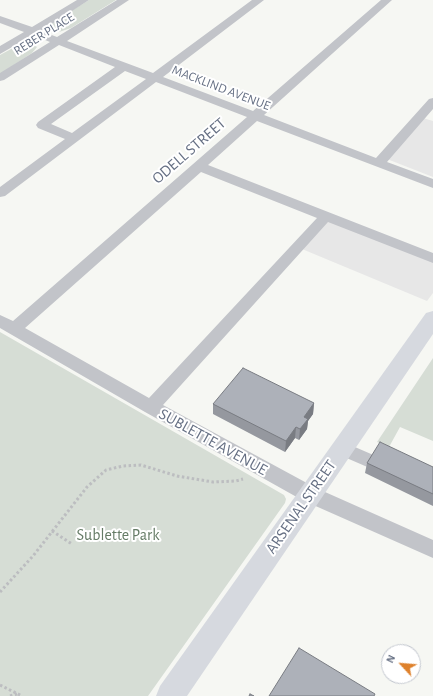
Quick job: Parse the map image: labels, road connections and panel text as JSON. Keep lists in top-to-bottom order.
{
  "streets": {
    "main road": ["ARSENAL STREET"],
    "street": [
      "REBER PLACE",
      "MACKLIND AVENUE",
      "ODELL STREET",
      "SUBLETTE AVENUE"
    ]
  },
  "crossings": [
    ["REBER PLACE", "MACKLIND AVENUE"],
    ["MACKLIND AVENUE", "ODELL STREET"],
    ["ODELL STREET", "SUBLETTE AVENUE"],
    ["SUBLETTE AVENUE", "ARSENAL STREET"]
  ],
  "parks": ["Sublette Park"],
  "north": "top left"
}
